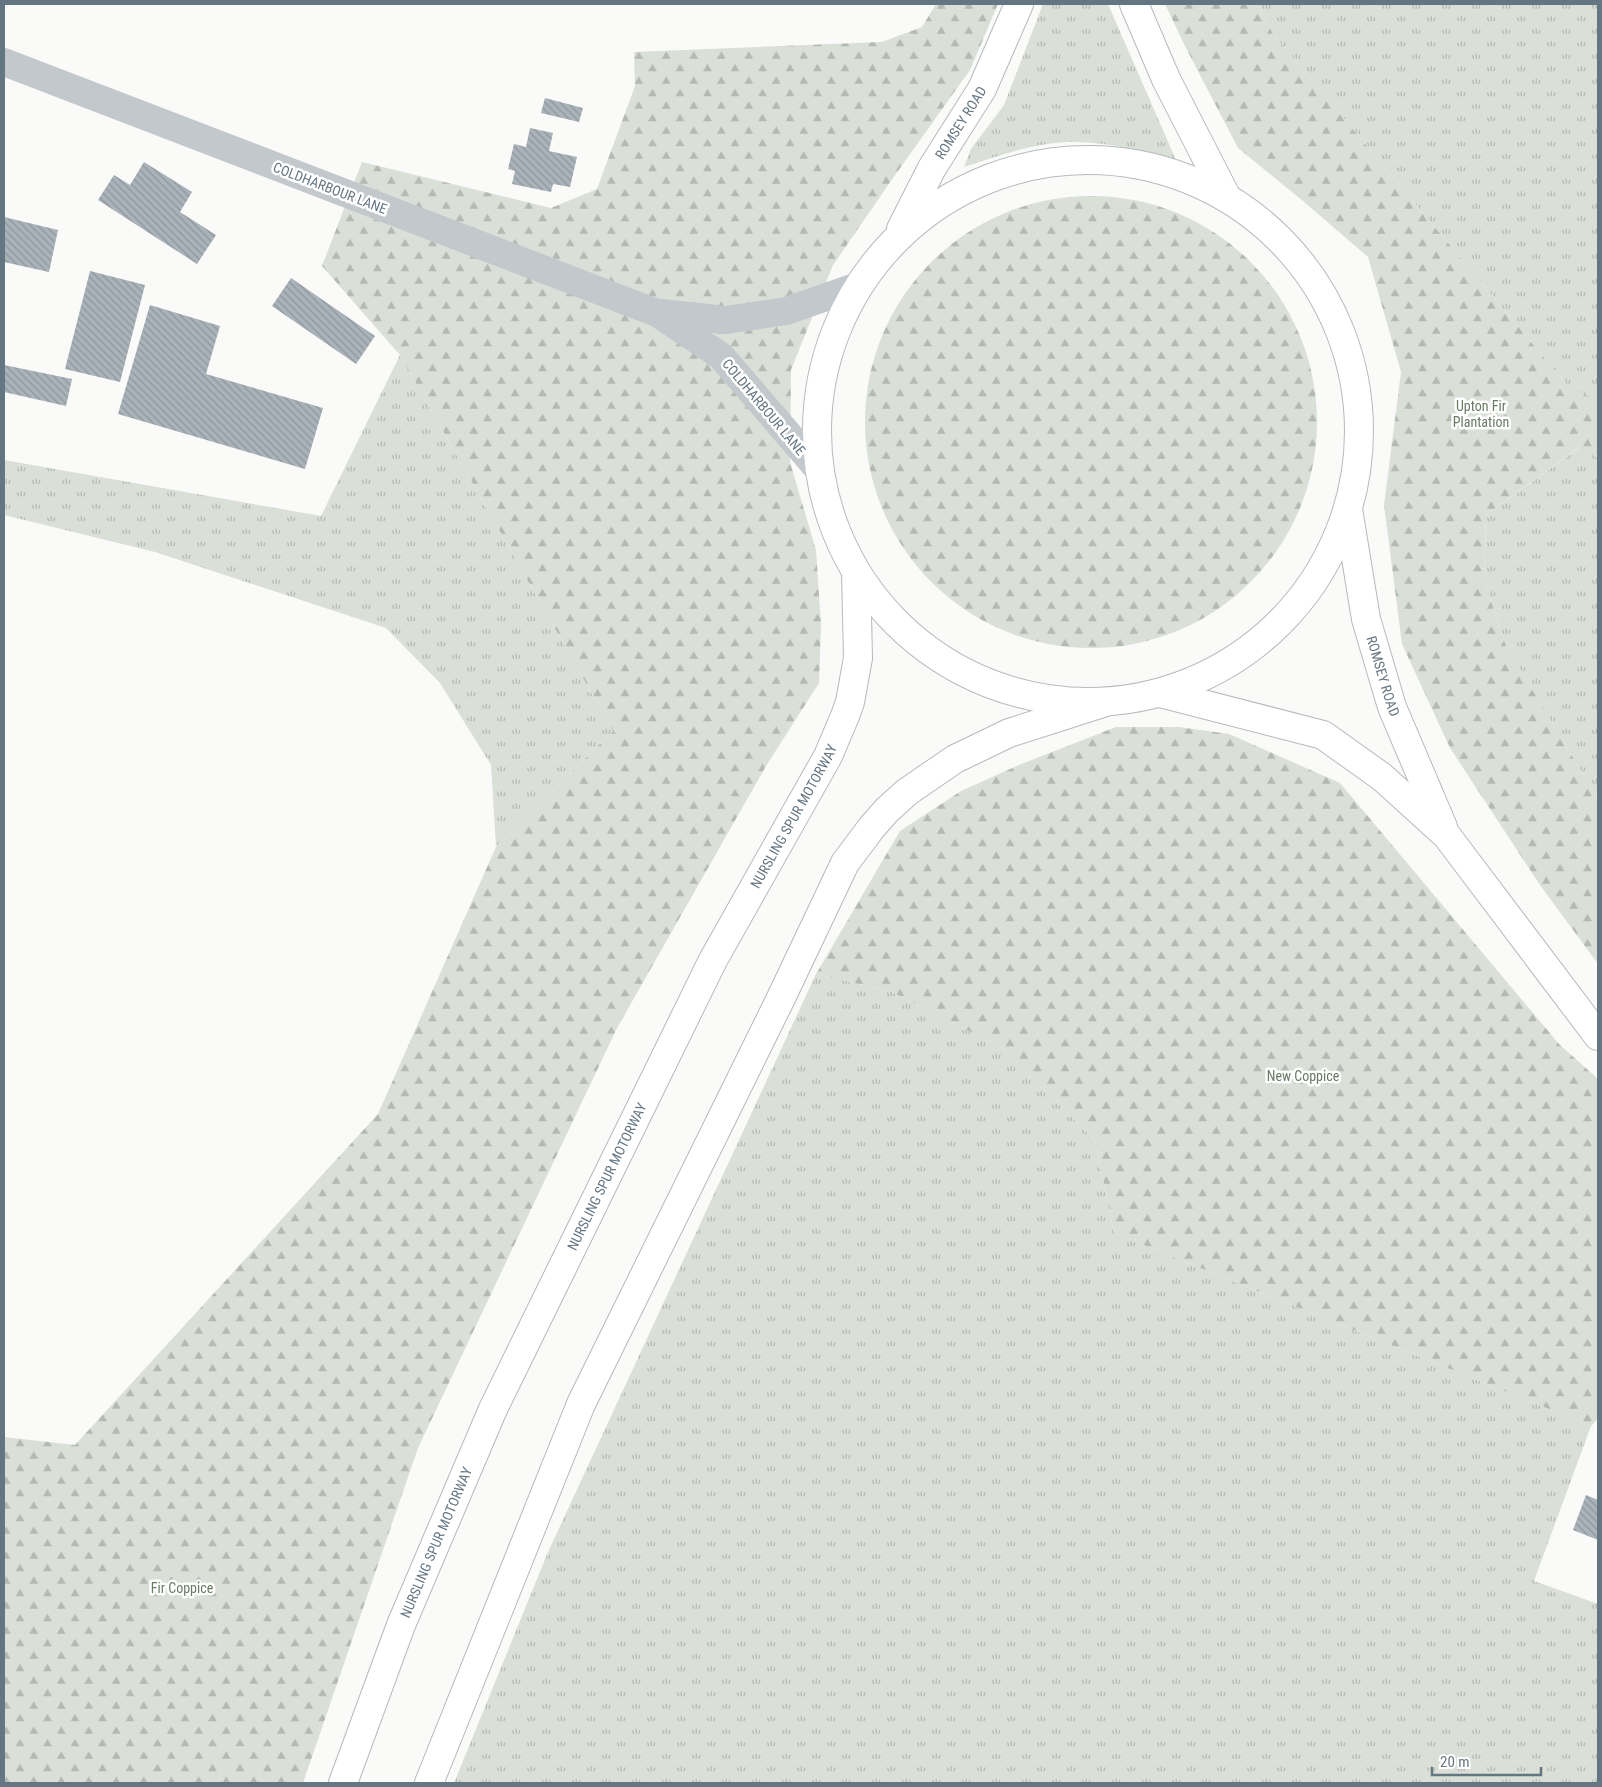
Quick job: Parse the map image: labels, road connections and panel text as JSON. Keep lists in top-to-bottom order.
{
  "streets": {
    "main road": ["ROMSEY ROAD", "NURSLING SPUR MOTORWAY"],
    "street": ["COLDHARBOUR LANE"]
  },
  "parks": ["Upton Fir Plantation", "New Coppice", "Fir Coppice"],
  "scale_bar": "20 m"
}
